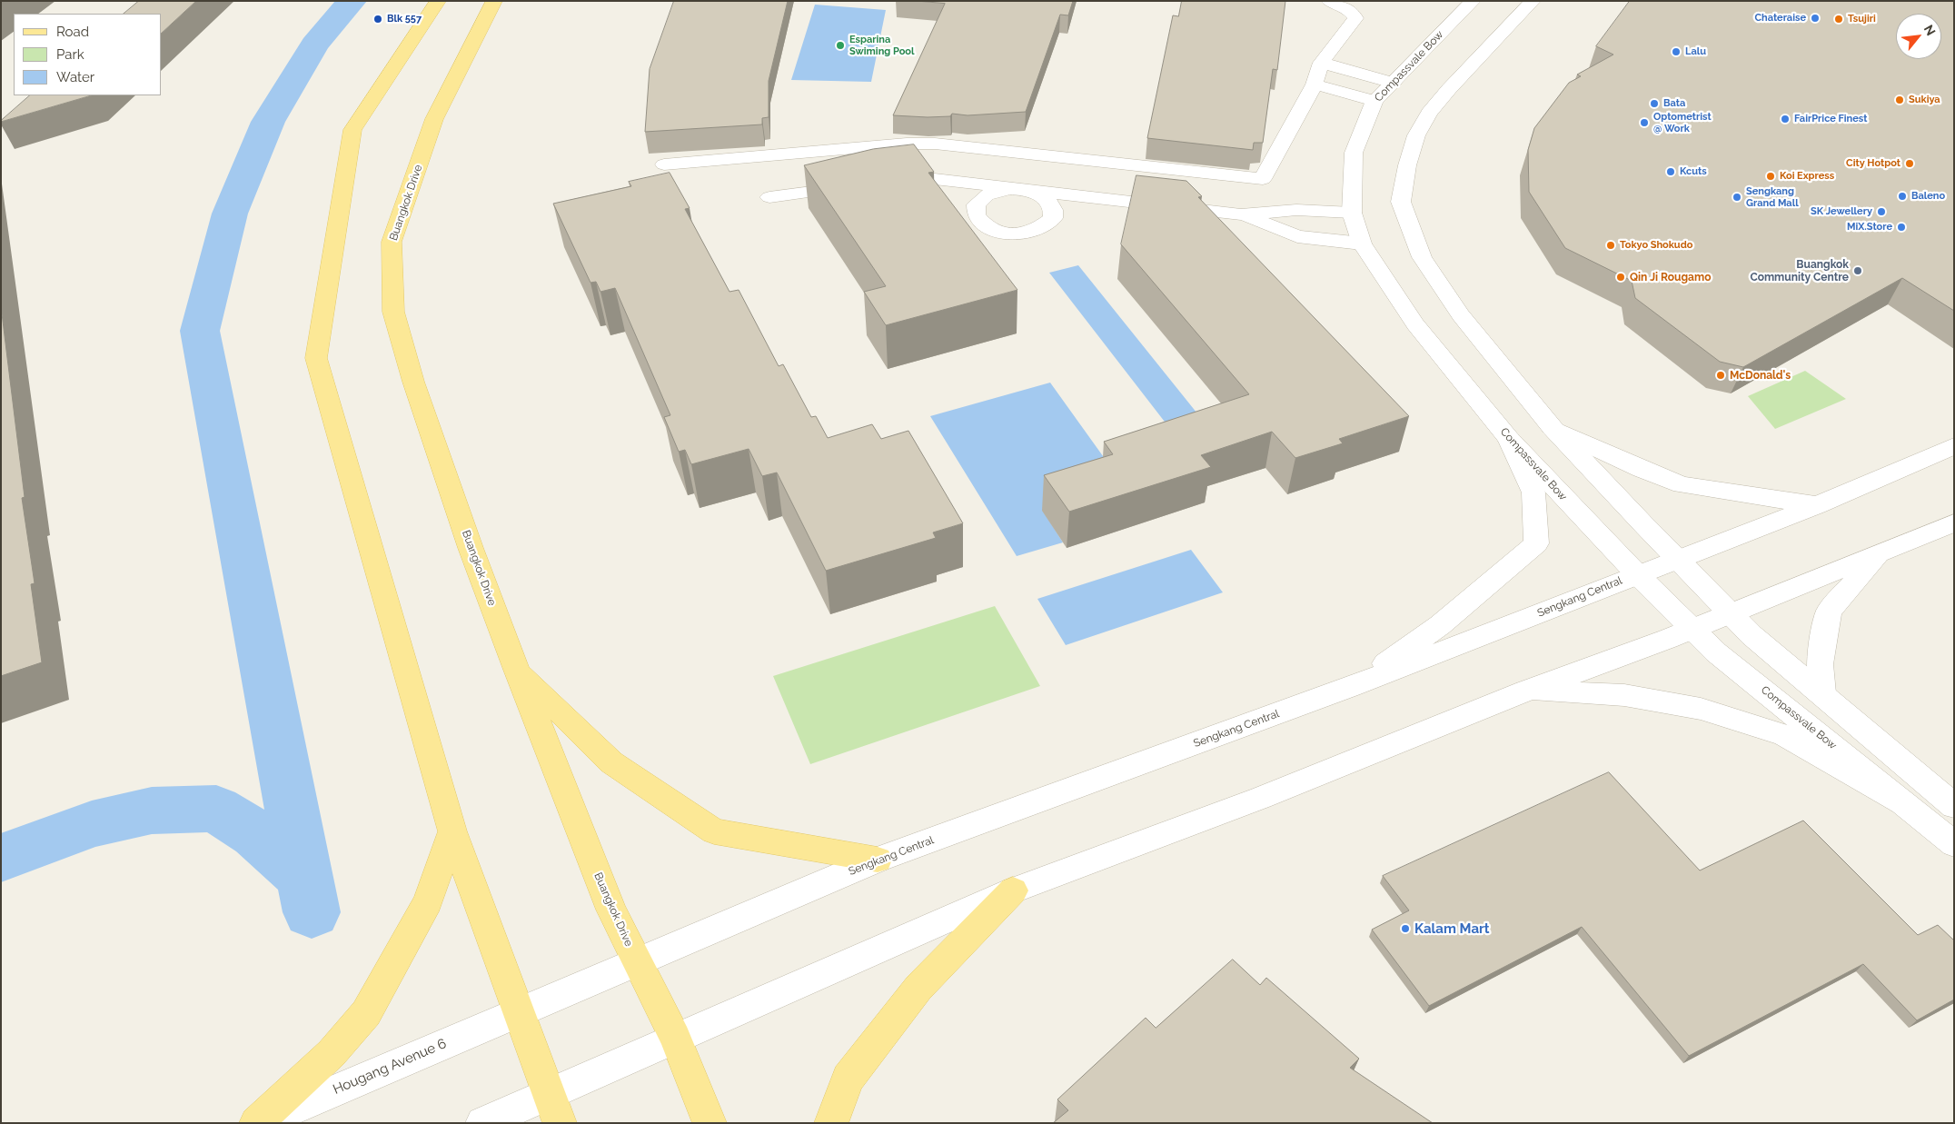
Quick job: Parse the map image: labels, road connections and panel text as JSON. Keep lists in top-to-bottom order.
{
  "streets": {
    "main road": ["Buangkok Drive"],
    "street": ["Compassvale Bow", "Sengkang Central", "Hougang Avenue 6"]
  },
  "crossings": [
    ["Compassvale Bow", "Sengkang Central"],
    ["Buangkok Drive", "Sengkang Central"],
    ["Sengkang Central", "Hougang Avenue 6"]
  ],
  "places": [
    "Chateraise",
    "Blk 557",
    "Tsujiri",
    "Esparina Swiming Pool",
    "Lalu",
    "Sukiya",
    "Bata",
    "FairPrice Finest",
    "Optometrist @ Work",
    "City Hotpot",
    "Kcuts",
    "Koi Express",
    "Baleno",
    "Sengkang Grand Mall",
    "SK Jewellery",
    "MiX.Store",
    "Tokyo Shokudo",
    "Buangkok Community Centre",
    "Qin Ji Rougamo",
    "McDonald's",
    "Kalam Mart"
  ],
  "legend": ["Road", "Park", "Water"],
  "north": "top right"
}
